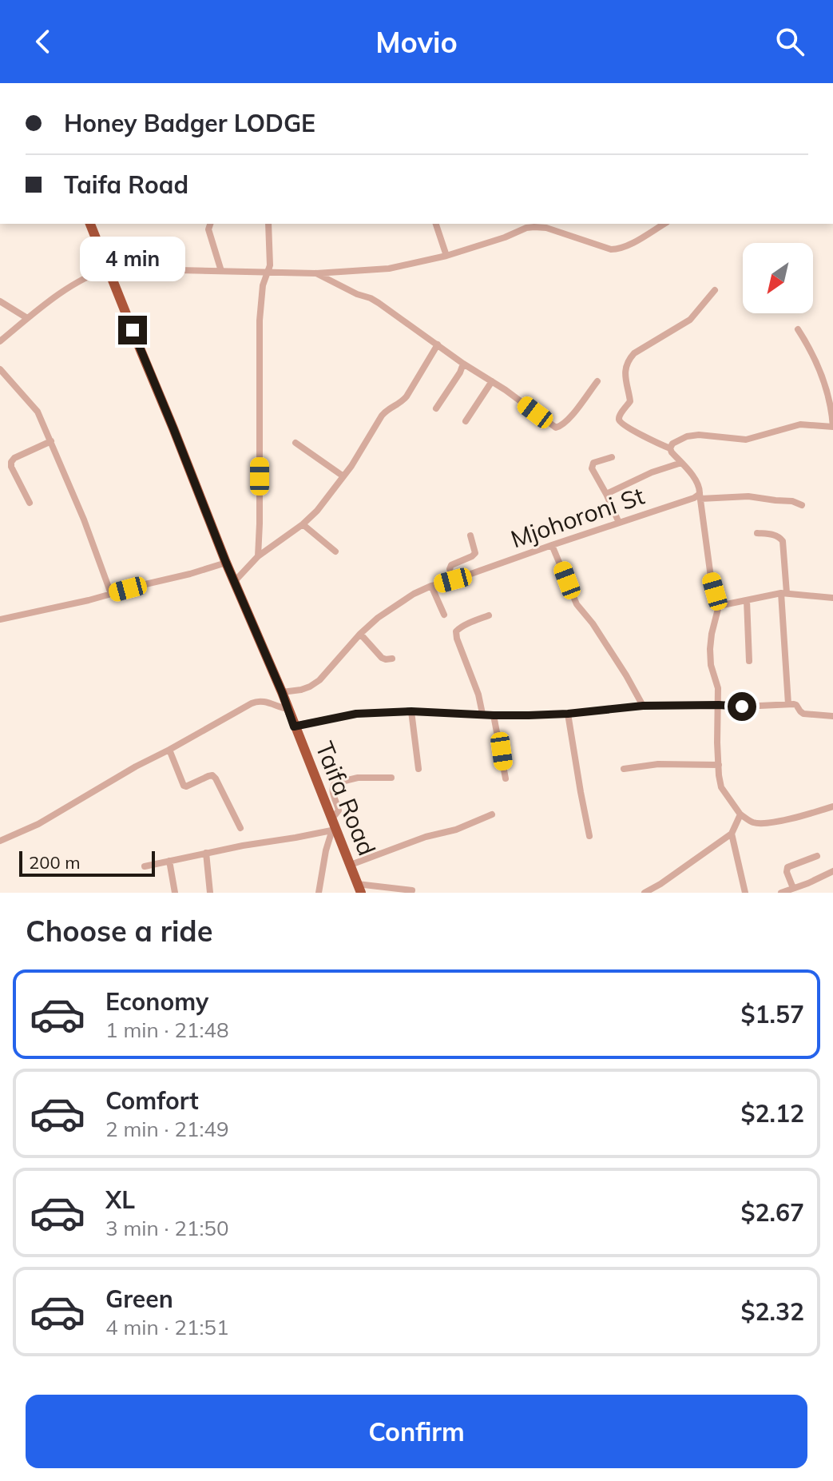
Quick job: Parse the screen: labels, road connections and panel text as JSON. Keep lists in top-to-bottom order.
{
  "streets": {
    "highway": ["Taifa Road"],
    "street": ["Mjohoroni St"]
  },
  "crossings": [
    ["Mjohoroni St", "Taifa Road"]
  ],
  "scale_bar": "200 m",
  "north": "bottom left",
  "page": {
    "header": "Movio",
    "banner": ["Honey Badger LODGE", "Taifa Road"],
    "bubble": "4 min",
    "scale": "200 m",
    "heading": "Choose a ride",
    "list": [
      {
        "name": "Economy",
        "note": "1 min · 21:48",
        "value": "$1.57"
      },
      {
        "name": "Comfort",
        "note": "2 min · 21:49",
        "value": "$2.12"
      },
      {
        "name": "XL",
        "note": "3 min · 21:50",
        "value": "$2.67"
      },
      {
        "name": "Green",
        "note": "4 min · 21:51",
        "value": "$2.32"
      }
    ],
    "buttons": "Confirm"
  }
}
